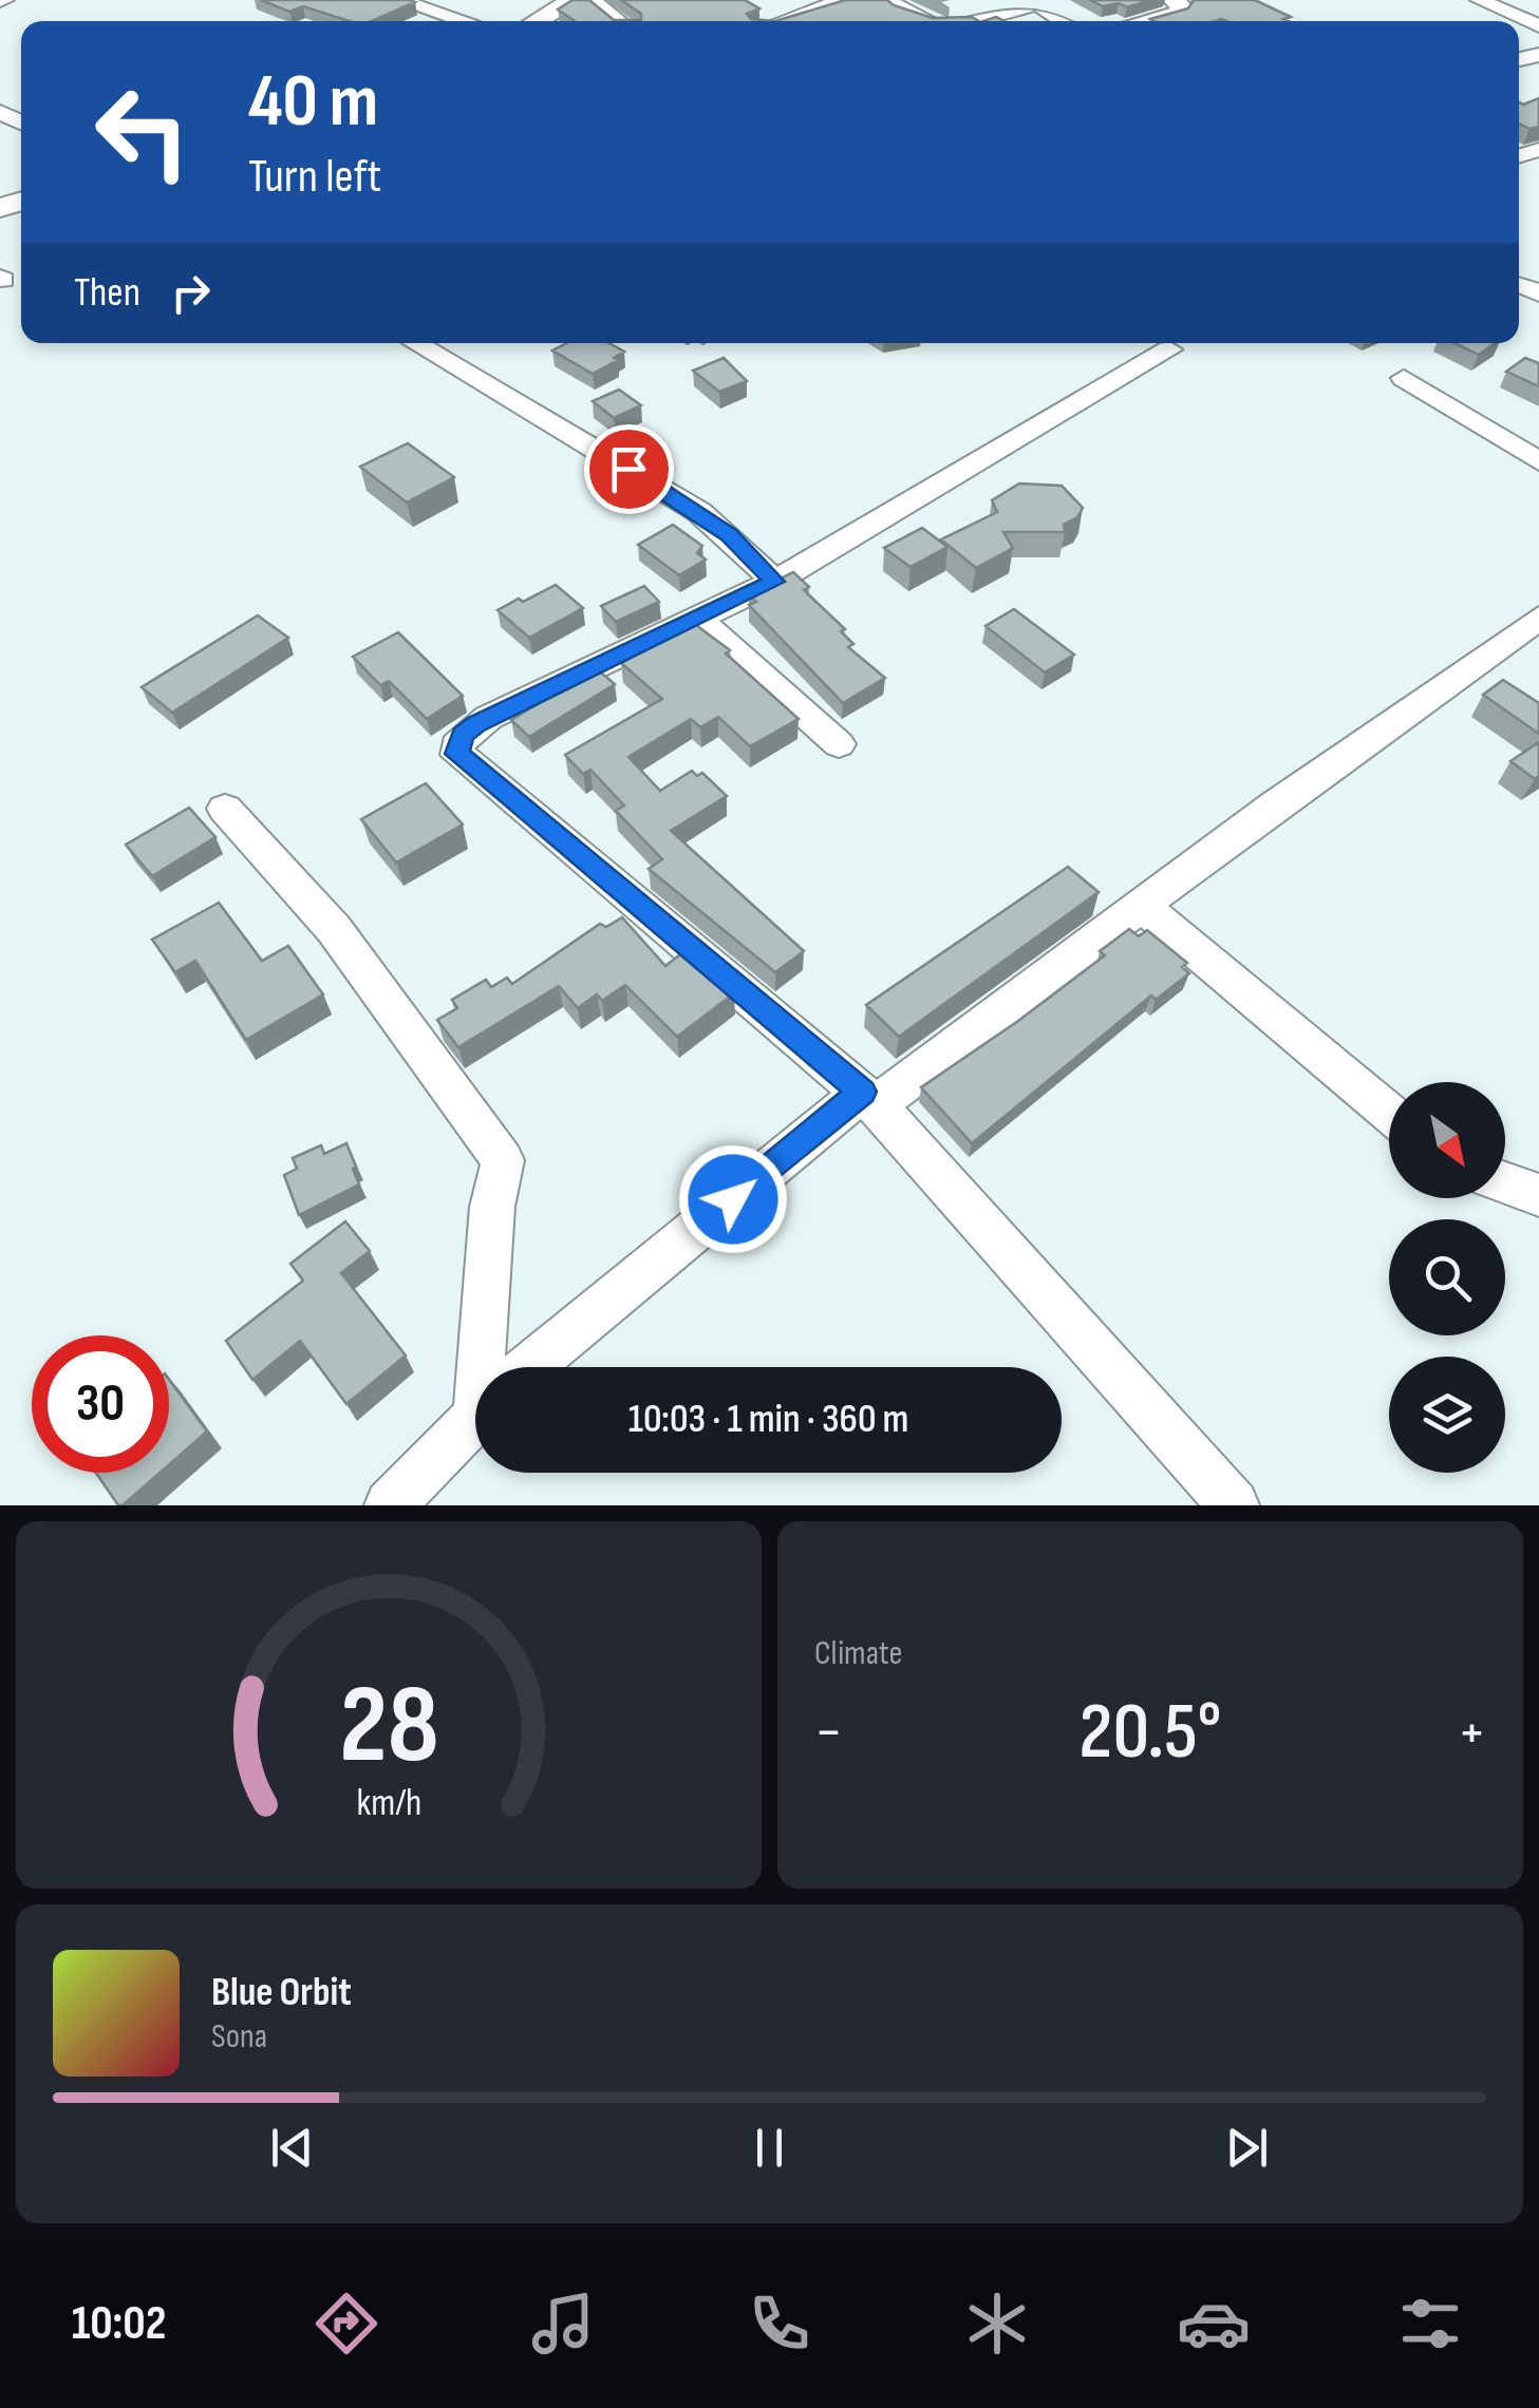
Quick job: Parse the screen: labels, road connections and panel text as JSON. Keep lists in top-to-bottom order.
{
  "north": "bottom right",
  "page": {
    "turn": ["40 m", "Turn left"],
    "then": "Then",
    "limit": "30",
    "trip": "10:03 · 1 min · 360 m",
    "tile": "Climate",
    "heat": ["−", "20.5°", "+"],
    "song": ["Blue Orbit", "Sona"],
    "tabs": "10:02",
    "gauge": ["28", "km/h"]
  }
}
